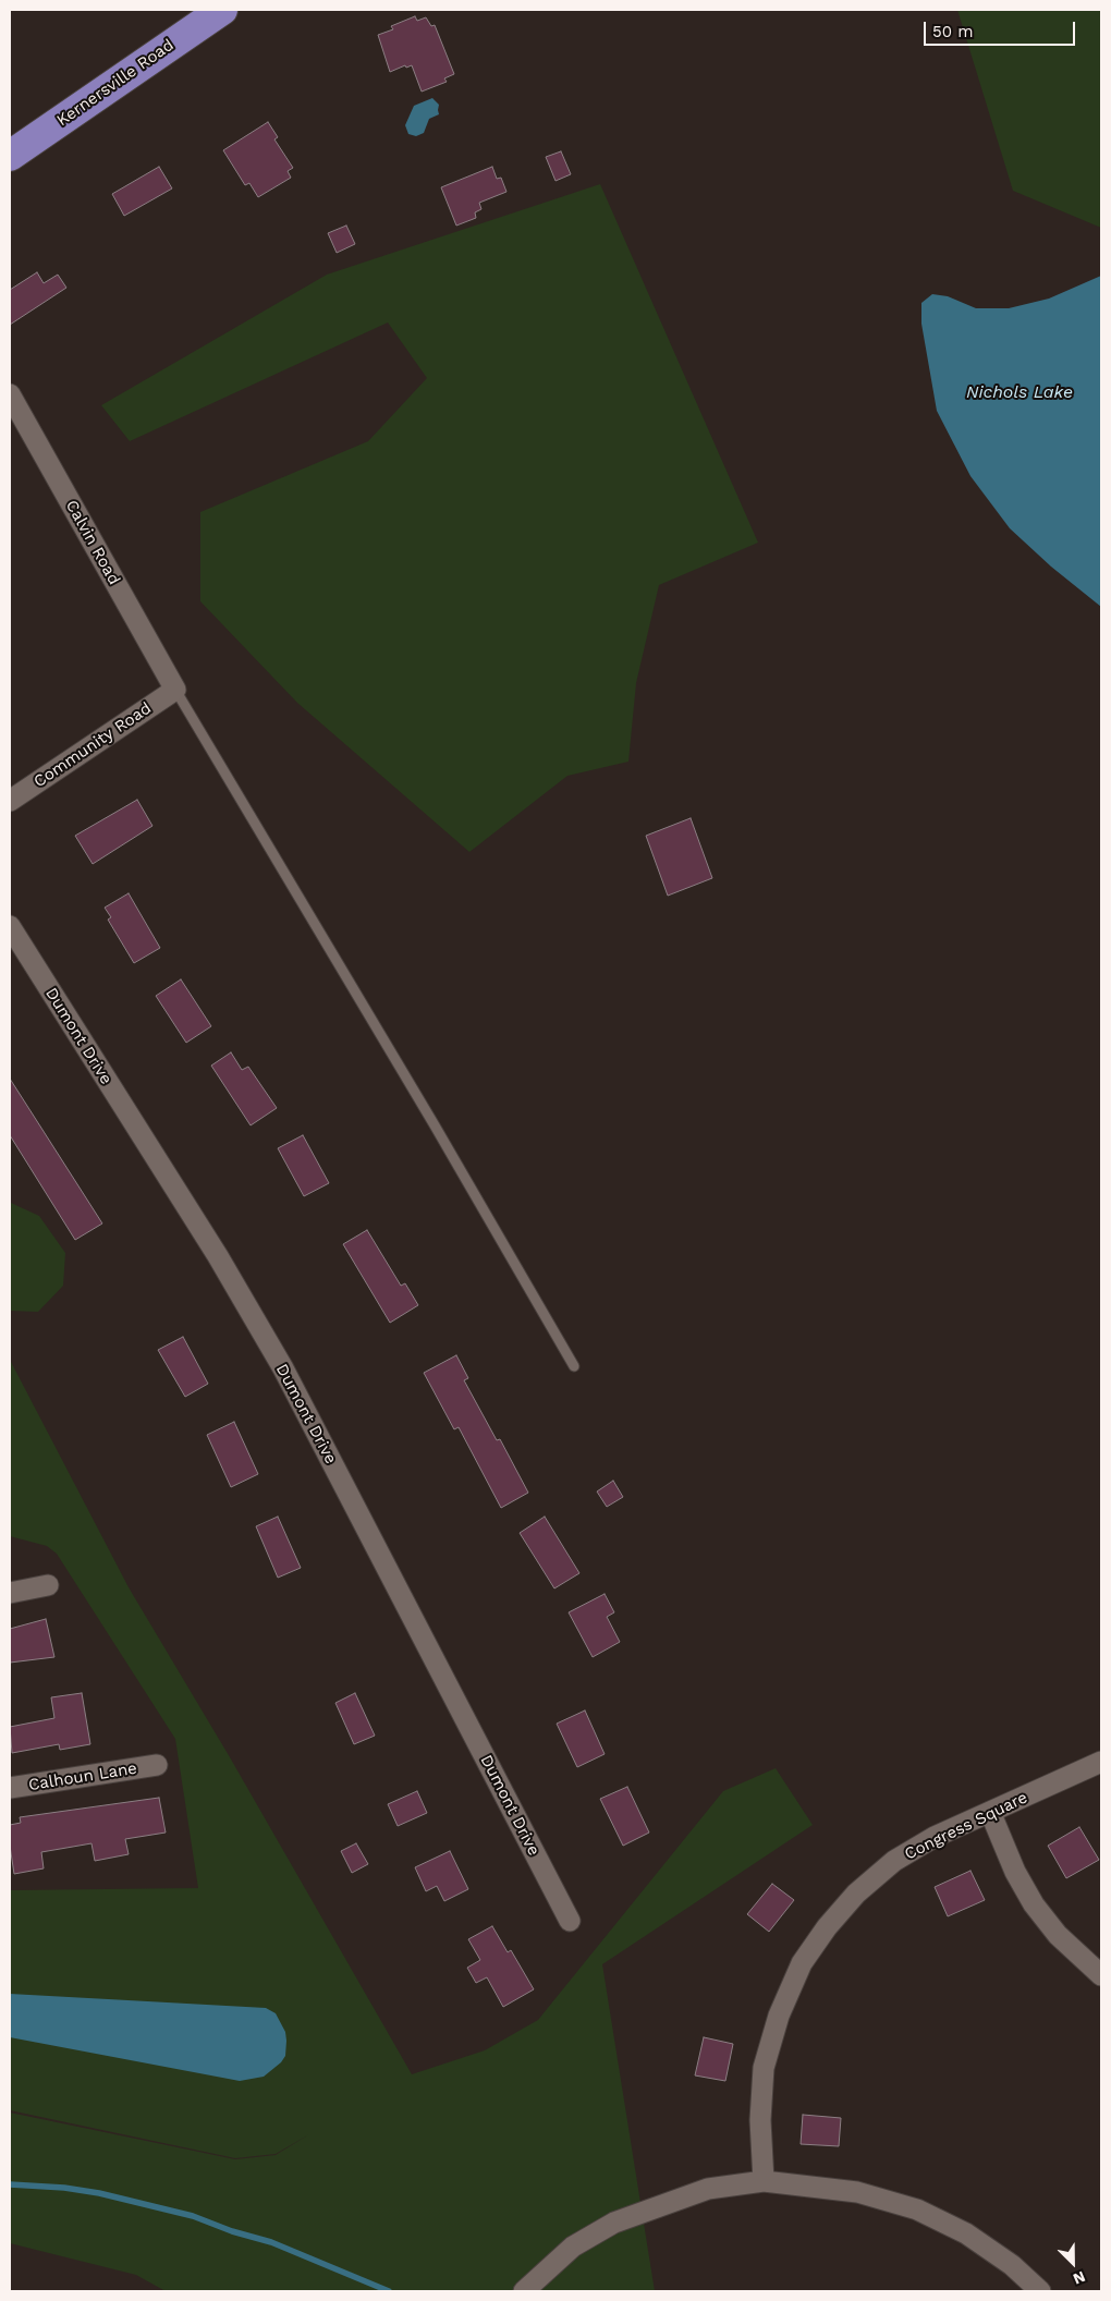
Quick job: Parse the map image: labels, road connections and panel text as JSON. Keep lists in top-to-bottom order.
{
  "streets": {
    "main road": ["Kernersville Road"],
    "street": [
      "Calvin Road",
      "Community Road",
      "Dumont Drive",
      "Calhoun Lane",
      "Congress Square"
    ]
  },
  "crossings": [
    ["Calvin Road", "Community Road"]
  ],
  "water": ["Nichols Lake"],
  "scale_bar": "50 m",
  "north": "bottom right"
}
